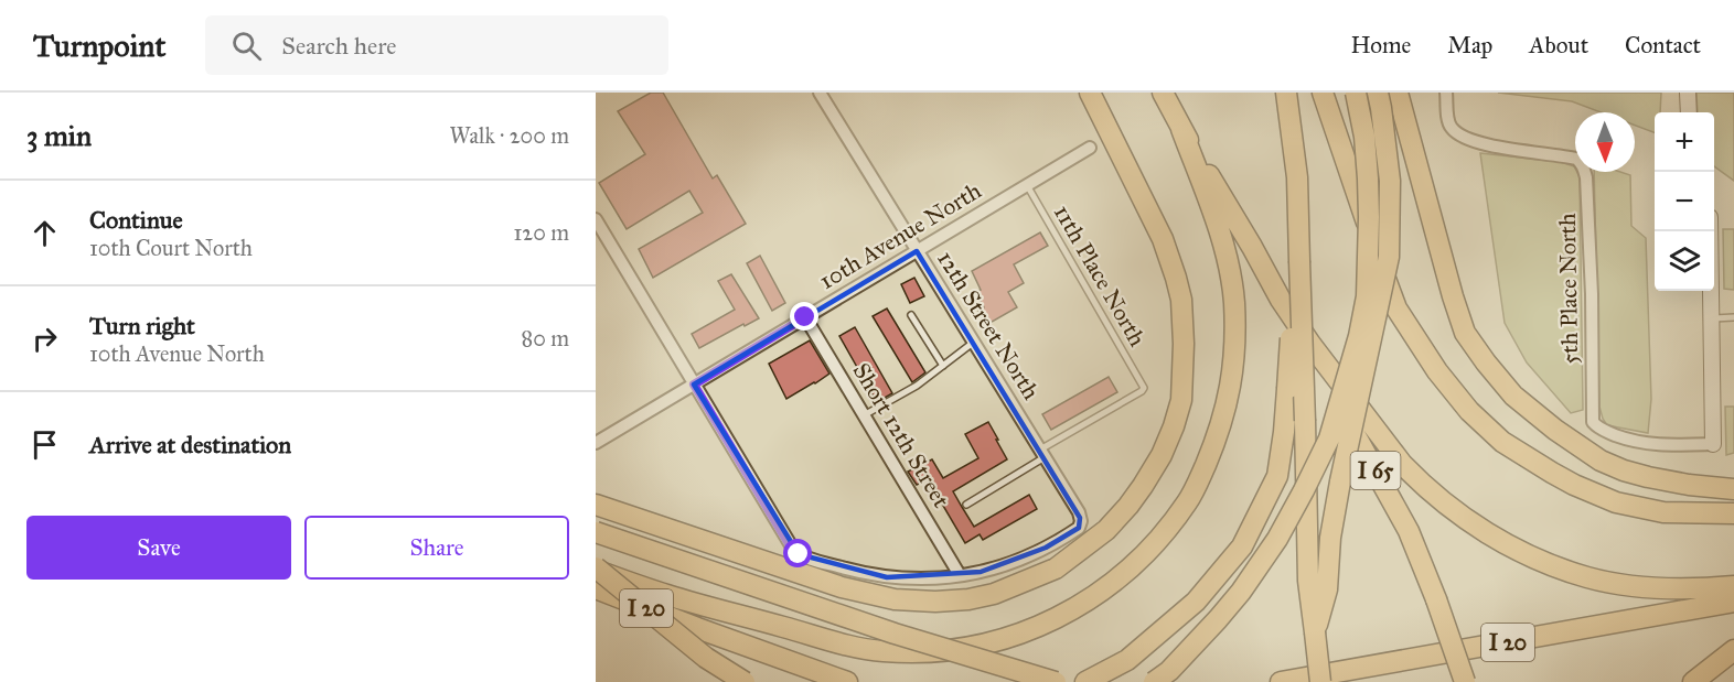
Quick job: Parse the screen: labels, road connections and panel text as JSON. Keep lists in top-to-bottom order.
{
  "streets": {
    "highway": ["I 65", "I 20"],
    "street": [
      "10th Avenue North",
      "5th Place North",
      "12th Street North",
      "Short 12th Street"
    ],
    "lane": ["11th Place North"]
  },
  "crossings": [
    ["10th Avenue North", "11th Place North"],
    ["10th Avenue North", "12th Street North"],
    ["10th Avenue North", "Short 12th Street"],
    ["11th Place North", "12th Street North"],
    ["12th Street North", "Short 12th Street"]
  ],
  "north": "bottom",
  "page": {
    "header": "Turnpoint",
    "search": "Search here",
    "nav": [
      "Home",
      "Map",
      "About",
      "Contact"
    ],
    "heading": ["3 min", "Walk · 200 m"],
    "map_buttons": ["+", "−"],
    "list": [
      ["Continue", "10th Court North", "120 m"],
      ["Turn right", "10th Avenue North", "80 m"],
      "Arrive at destination"
    ],
    "buttons": ["Save", "Share"]
  }
}
